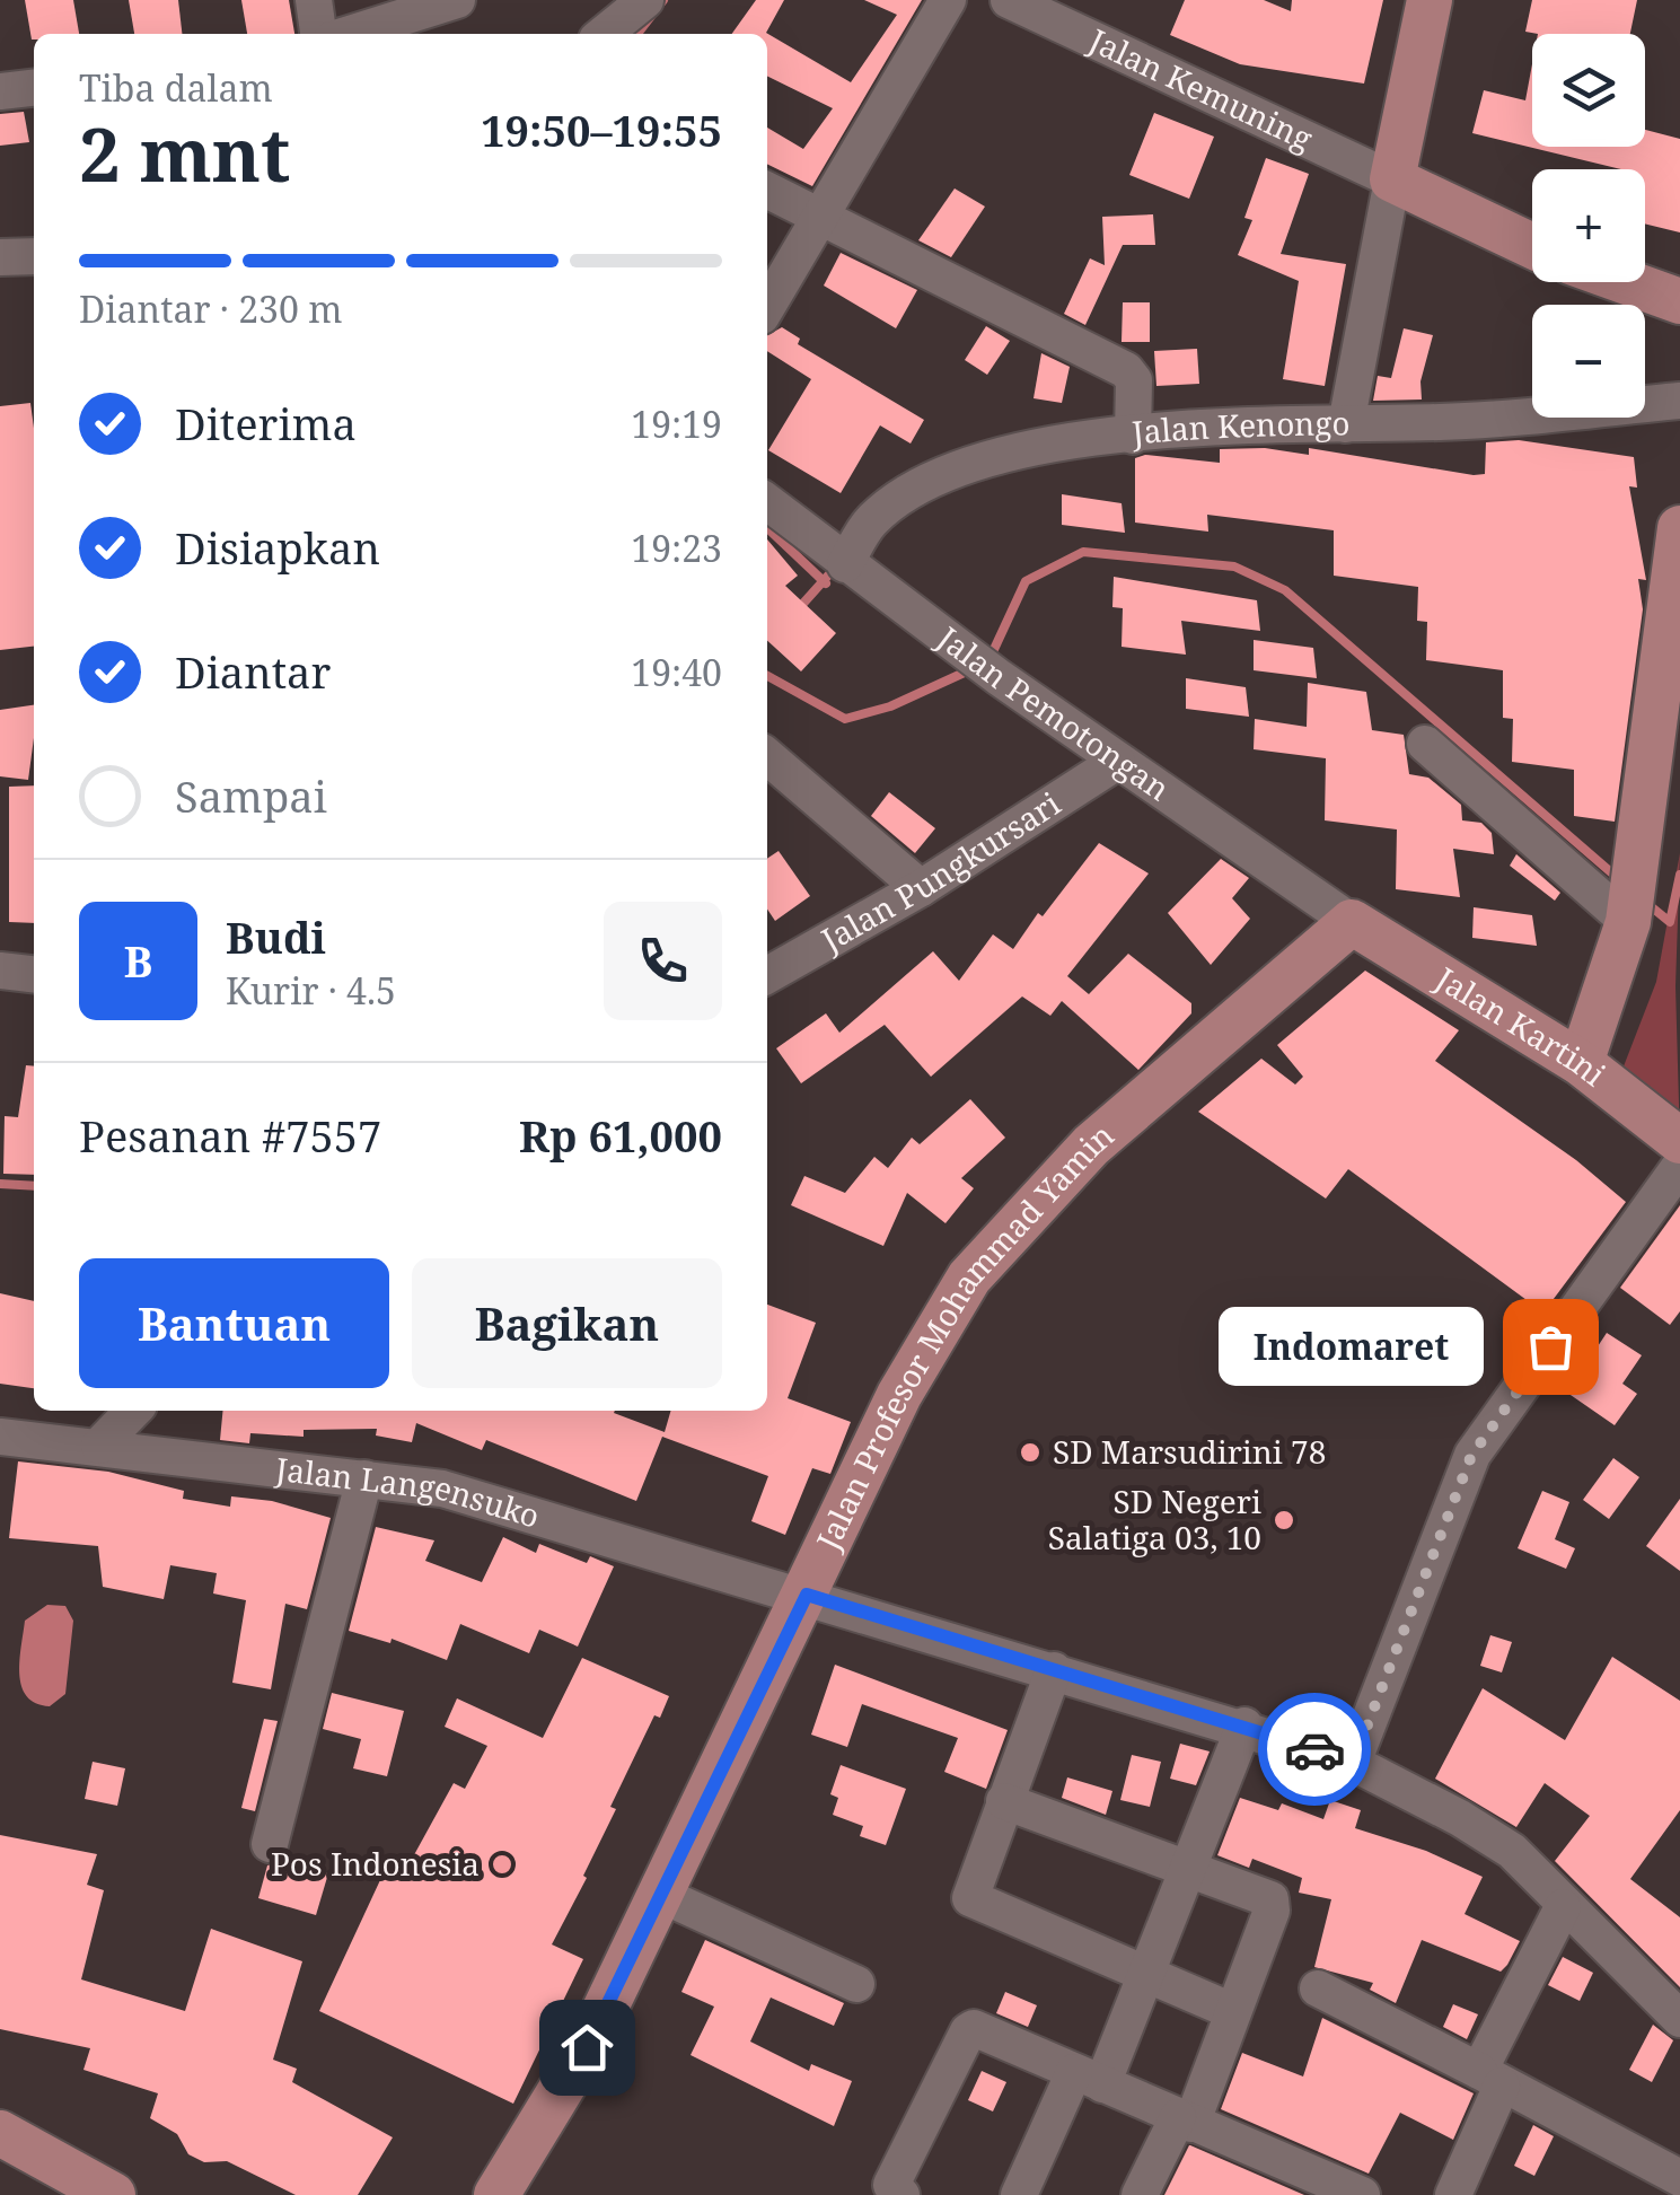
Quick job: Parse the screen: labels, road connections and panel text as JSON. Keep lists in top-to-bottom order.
{
  "streets": {
    "main road": ["Jalan Kartini", "Jalan Profesor Mohammad Yamin"],
    "street": [
      "Jalan Kemuning",
      "Jalan Kenongo",
      "Jalan Pemotongan",
      "Jalan Pungkursari",
      "Jalan Langensuko"
    ]
  },
  "crossings": [
    ["Jalan Kenongo", "Jalan Pemotongan"],
    ["Jalan Pemotongan", "Jalan Pungkursari"],
    ["Jalan Pemotongan", "Jalan Kartini"],
    ["Jalan Pemotongan", "Jalan Profesor Mohammad Yamin"],
    ["Jalan Kartini", "Jalan Profesor Mohammad Yamin"],
    ["Jalan Profesor Mohammad Yamin", "Jalan Langensuko"]
  ],
  "places": [
    "Indomaret",
    "SD Marsudirini 78",
    "SD Negeri Salatiga 03, 10",
    "Pos Indonesia"
  ],
  "page": {
    "map_buttons": ["+", "−"],
    "heading": ["2 mnt", "Tiba dalam", "19:50–19:55"],
    "panel": [
      "Budi",
      "Kurir · 4.5",
      "Pesanan #7557",
      "Rp 61,000"
    ],
    "bar": "Diantar · 230 m",
    "list": [
      ["Diterima", "19:19"],
      ["Disiapkan", "19:23"],
      ["Diantar", "19:40"],
      "Sampai"
    ],
    "round": "B",
    "buttons": ["Bantuan", "Bagikan"],
    "bubble": "Indomaret"
  }
}
